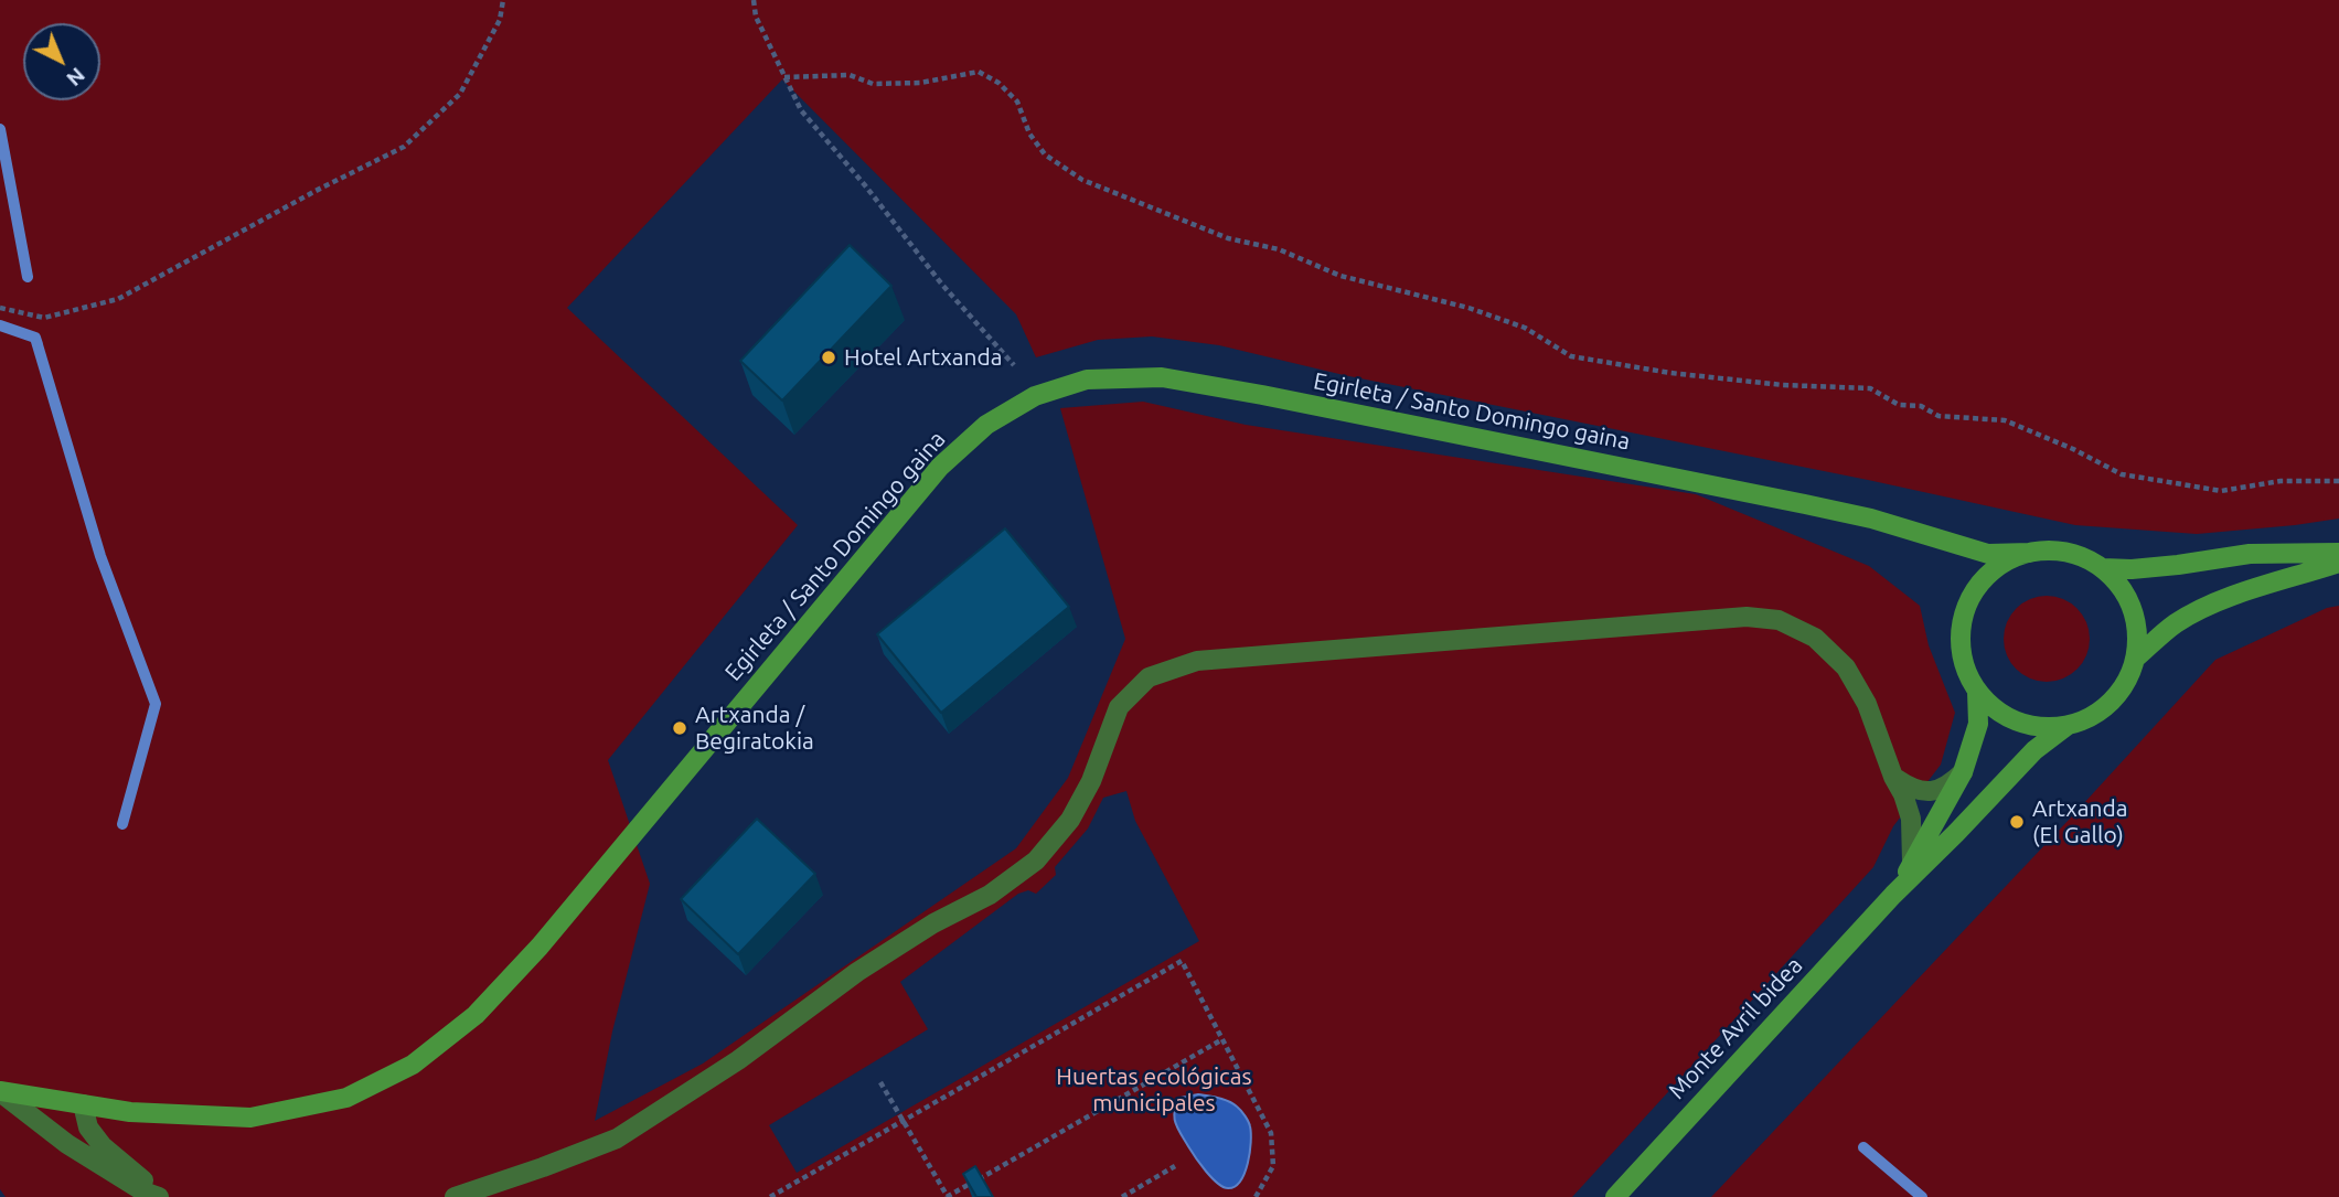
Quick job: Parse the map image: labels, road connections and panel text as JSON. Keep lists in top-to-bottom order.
{
  "streets": {
    "street": ["Egirleta / Santo Domingo gaina", "Monte Avril bidea"]
  },
  "crossings": [
    ["Egirleta / Santo Domingo gaina", "Monte Avril bidea"]
  ],
  "parks": ["Huertas ecológicas municipales"],
  "places": ["Hotel Artxanda", "Artxanda / Begiratokia", "Artxanda (El Gallo)"],
  "north": "bottom right"
}
